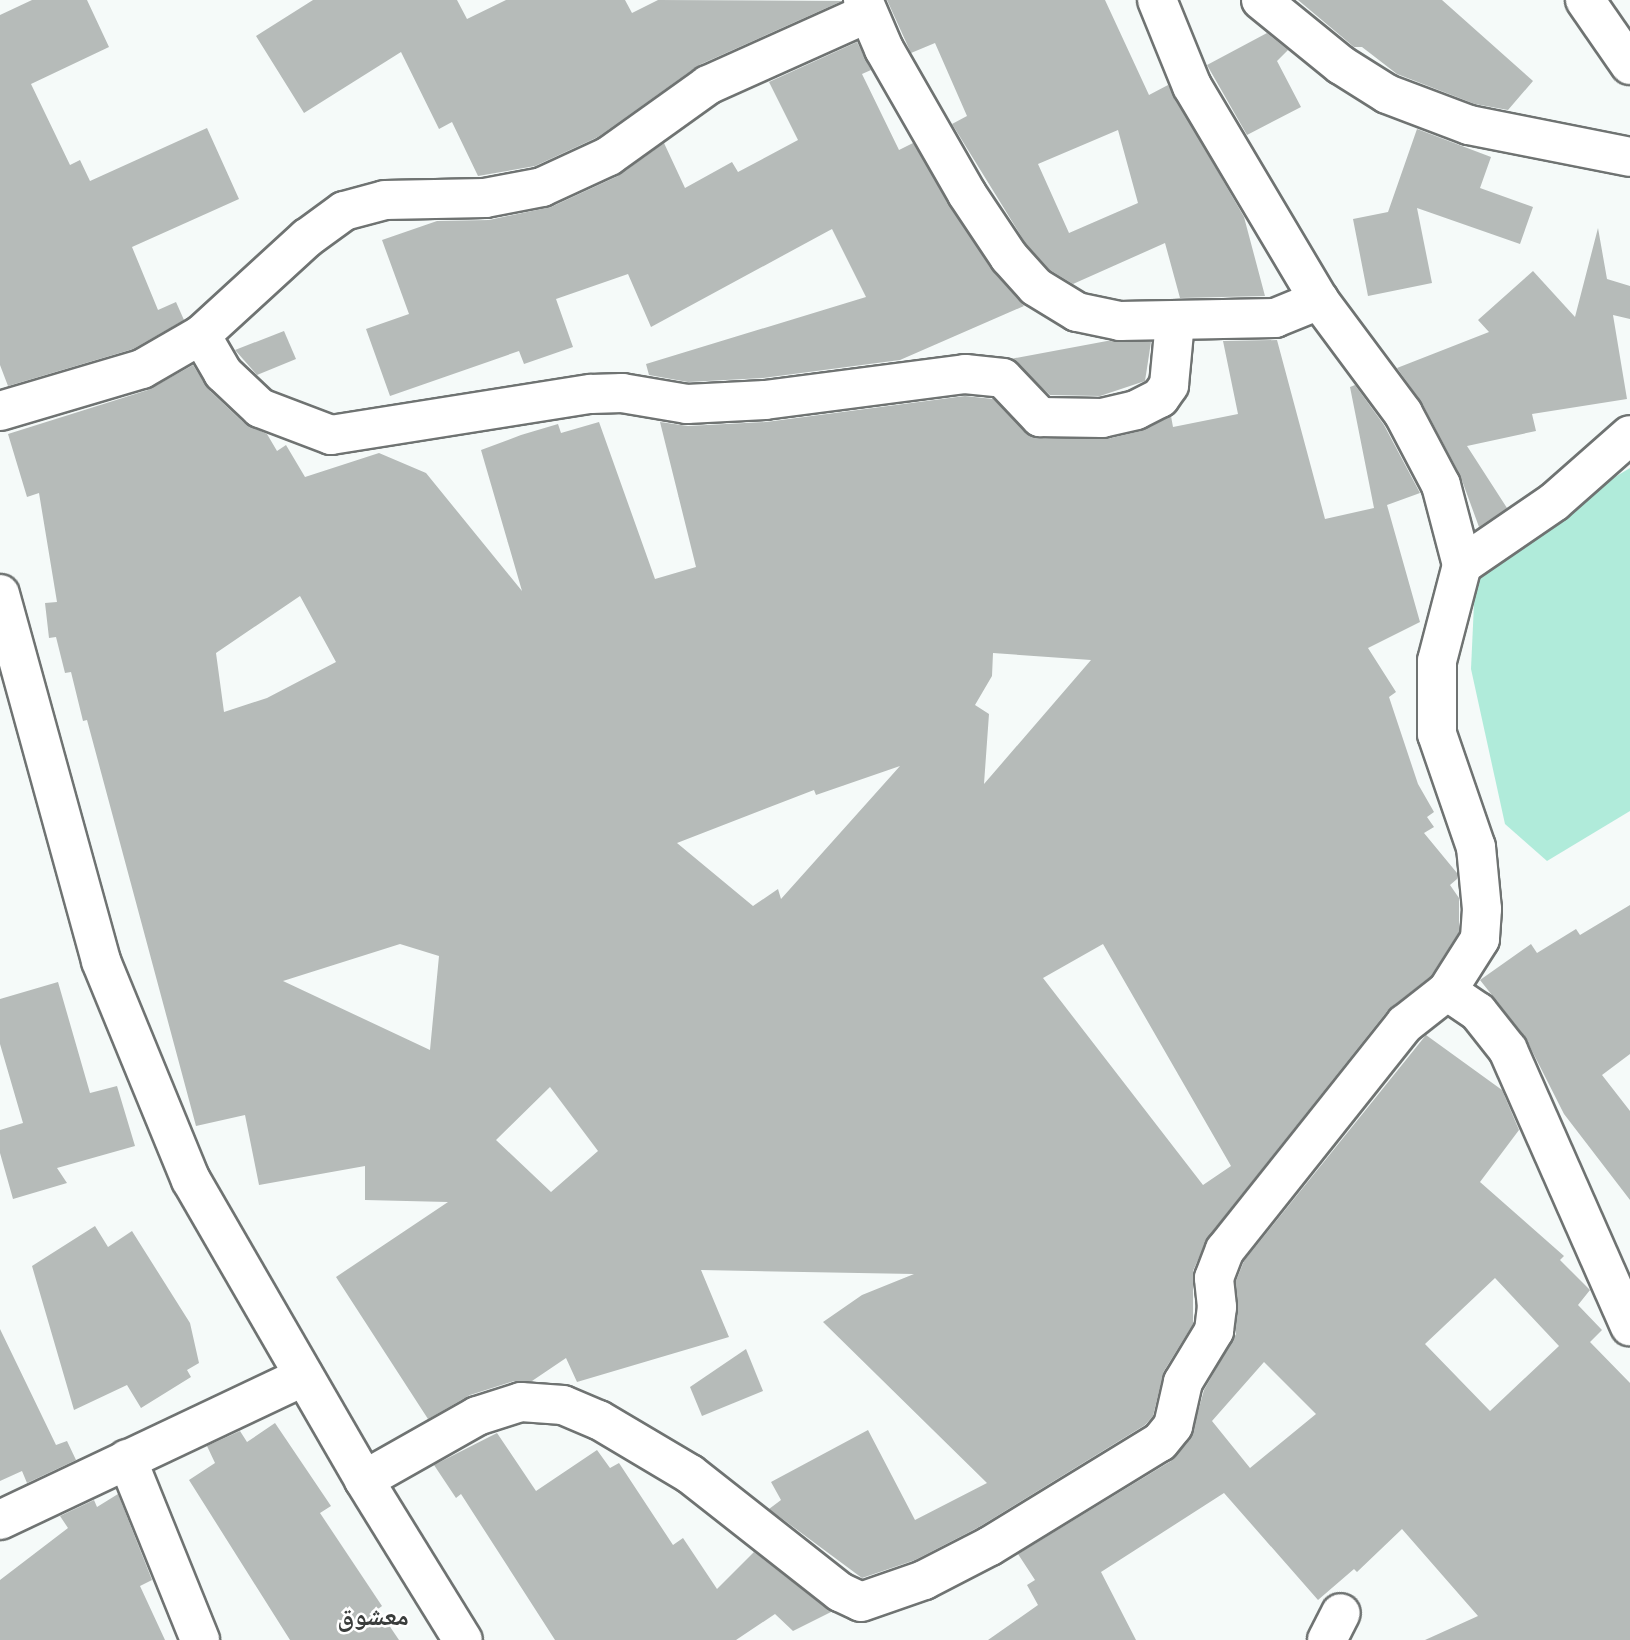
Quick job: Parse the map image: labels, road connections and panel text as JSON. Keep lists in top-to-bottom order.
{
  "districts": ["معشوق"]
}
